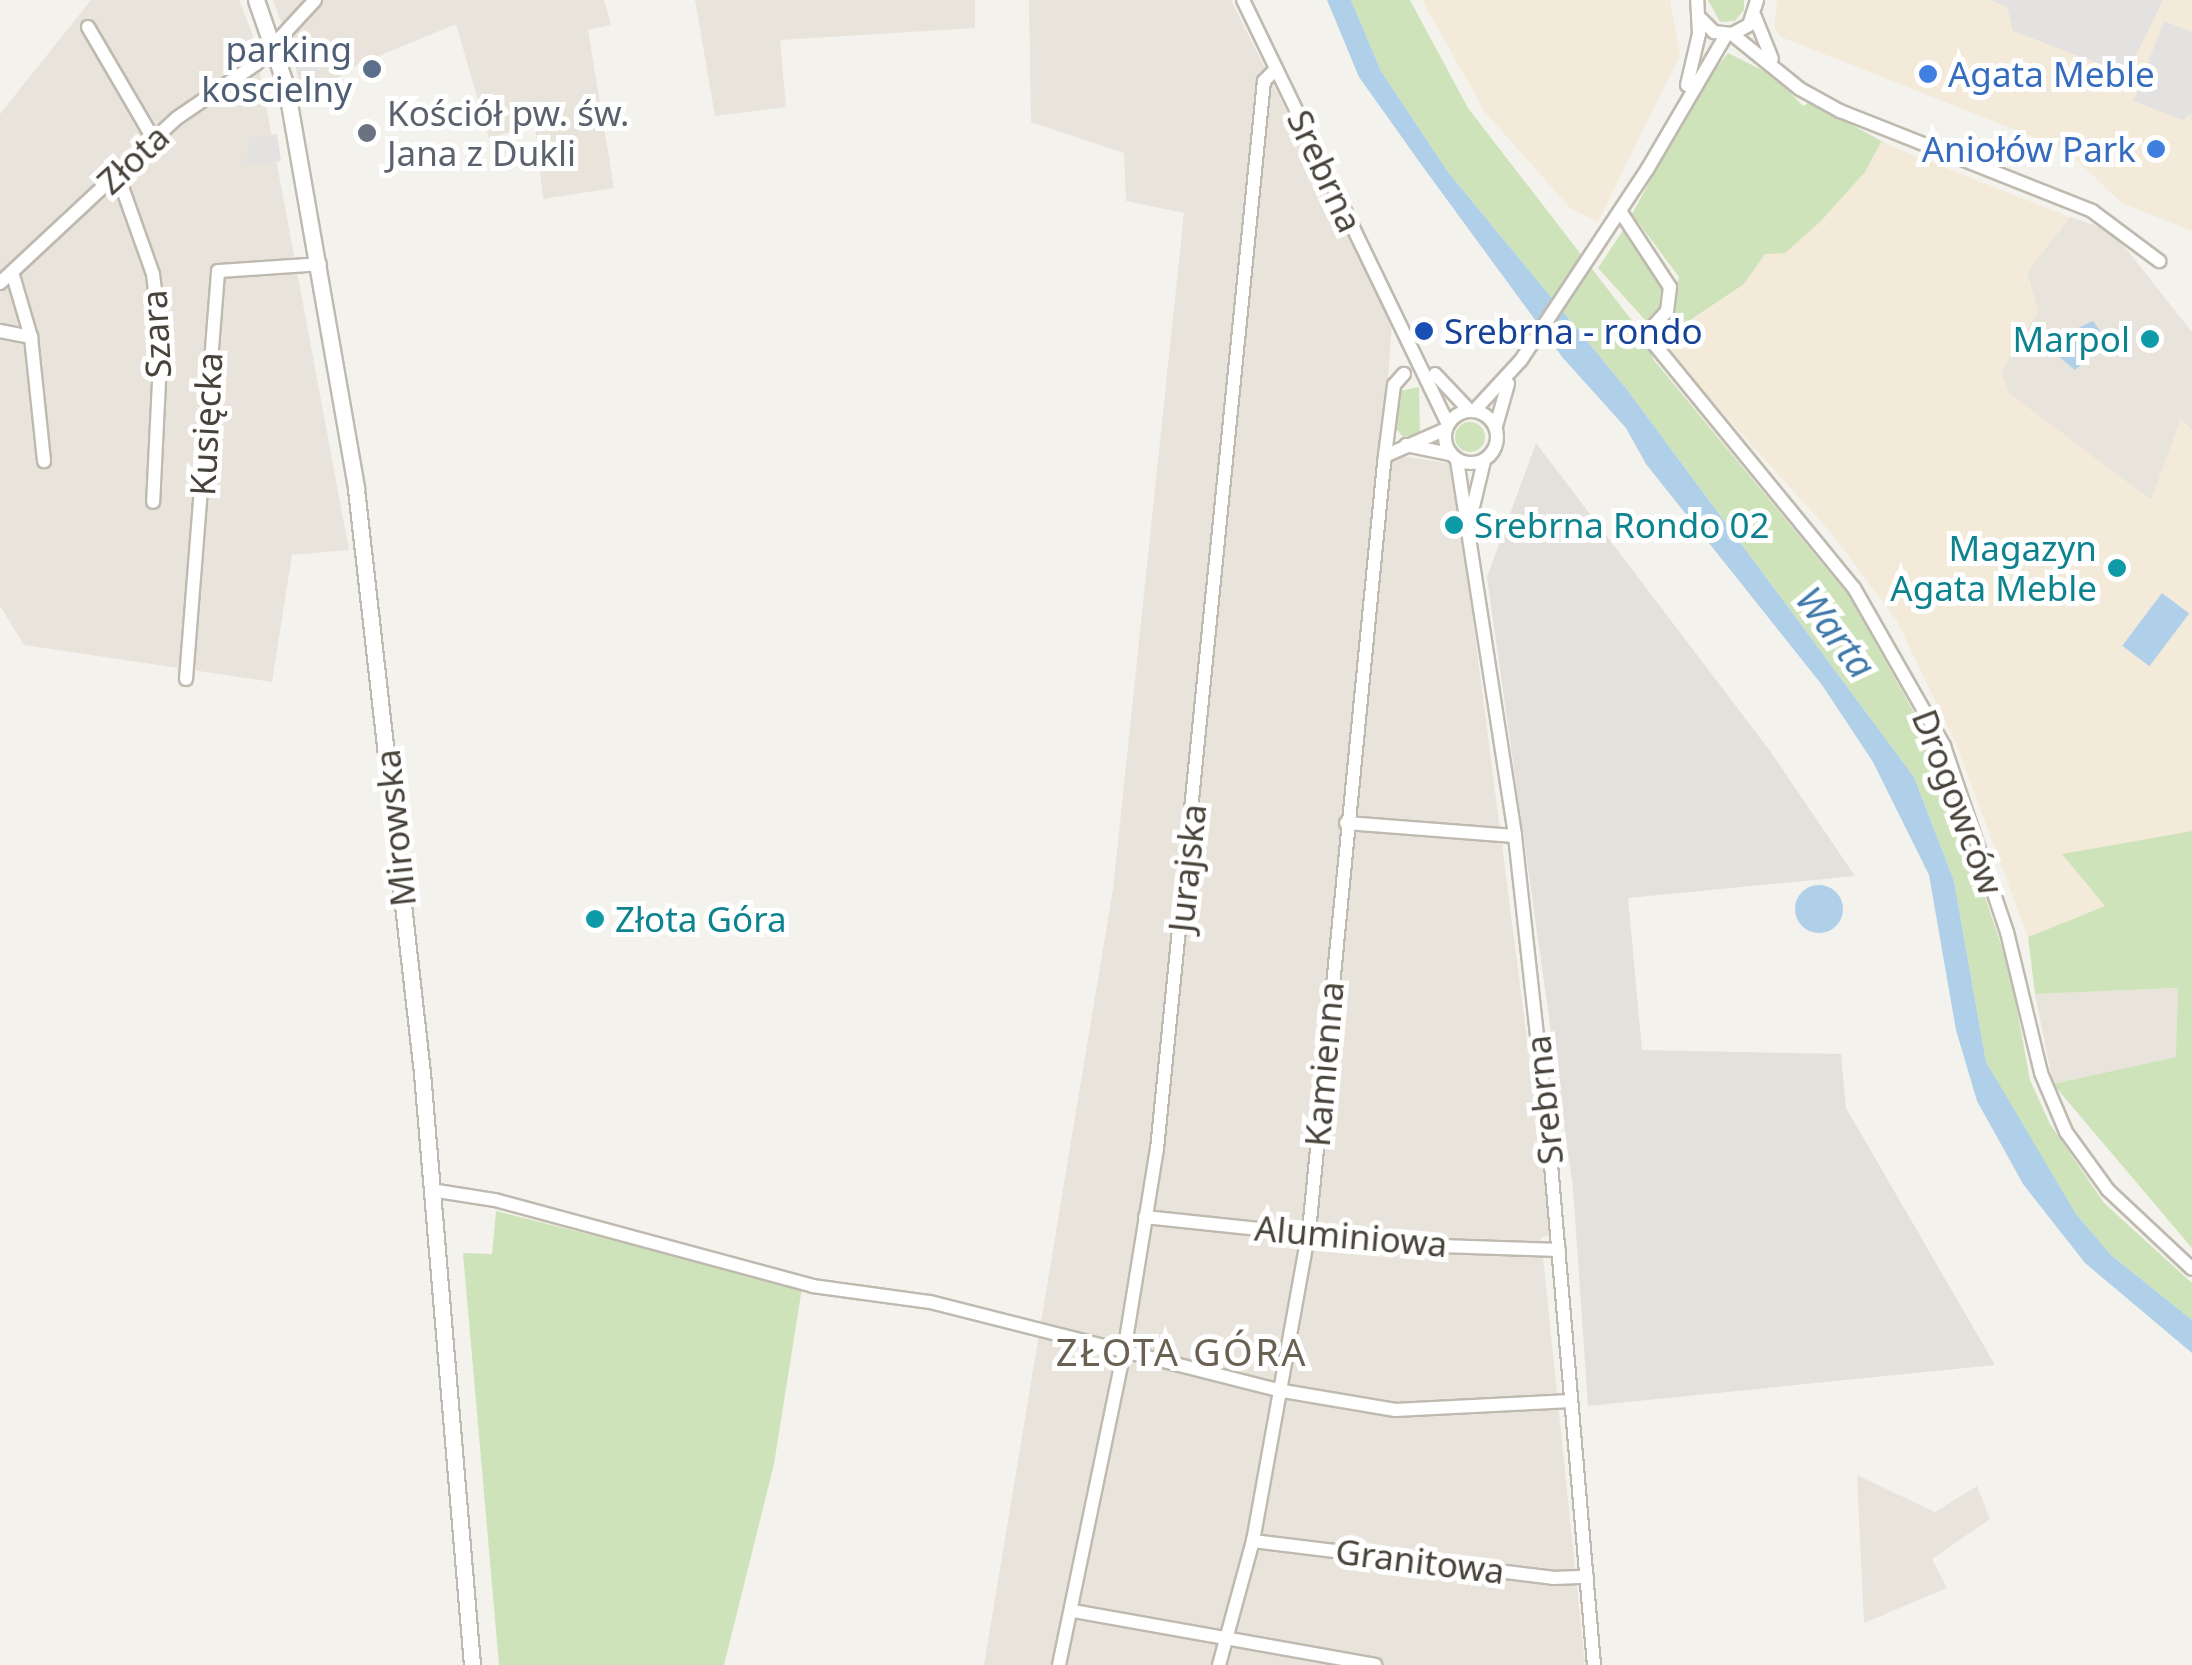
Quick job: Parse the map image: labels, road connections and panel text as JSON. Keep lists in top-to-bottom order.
{
  "streets": {
    "street": [
      "Złota",
      "Srebrna",
      "Szara",
      "Kusięcka",
      "Drogowców",
      "Mirowska",
      "Jurajska",
      "Kamienna",
      "Aluminiowa",
      "Granitowa"
    ]
  },
  "crossings": [
    ["Złota", "Szara"],
    ["Złota", "Mirowska"],
    ["Srebrna", "Jurajska"],
    ["Srebrna", "Aluminiowa"],
    ["Srebrna", "Granitowa"],
    ["Kusięcka", "Mirowska"],
    ["Jurajska", "Aluminiowa"],
    ["Kamienna", "Aluminiowa"],
    ["Kamienna", "Granitowa"]
  ],
  "districts": ["ZŁOTA GÓRA"],
  "water": ["Warta"],
  "places": [
    "parking koscielny",
    "Agata Meble",
    "Kościół pw. św. Jana z Dukli",
    "Aniołów Park",
    "Srebrna - rondo",
    "Marpol",
    "Srebrna Rondo 02",
    "Magazyn Agata Meble",
    "Złota Góra"
  ]
}
